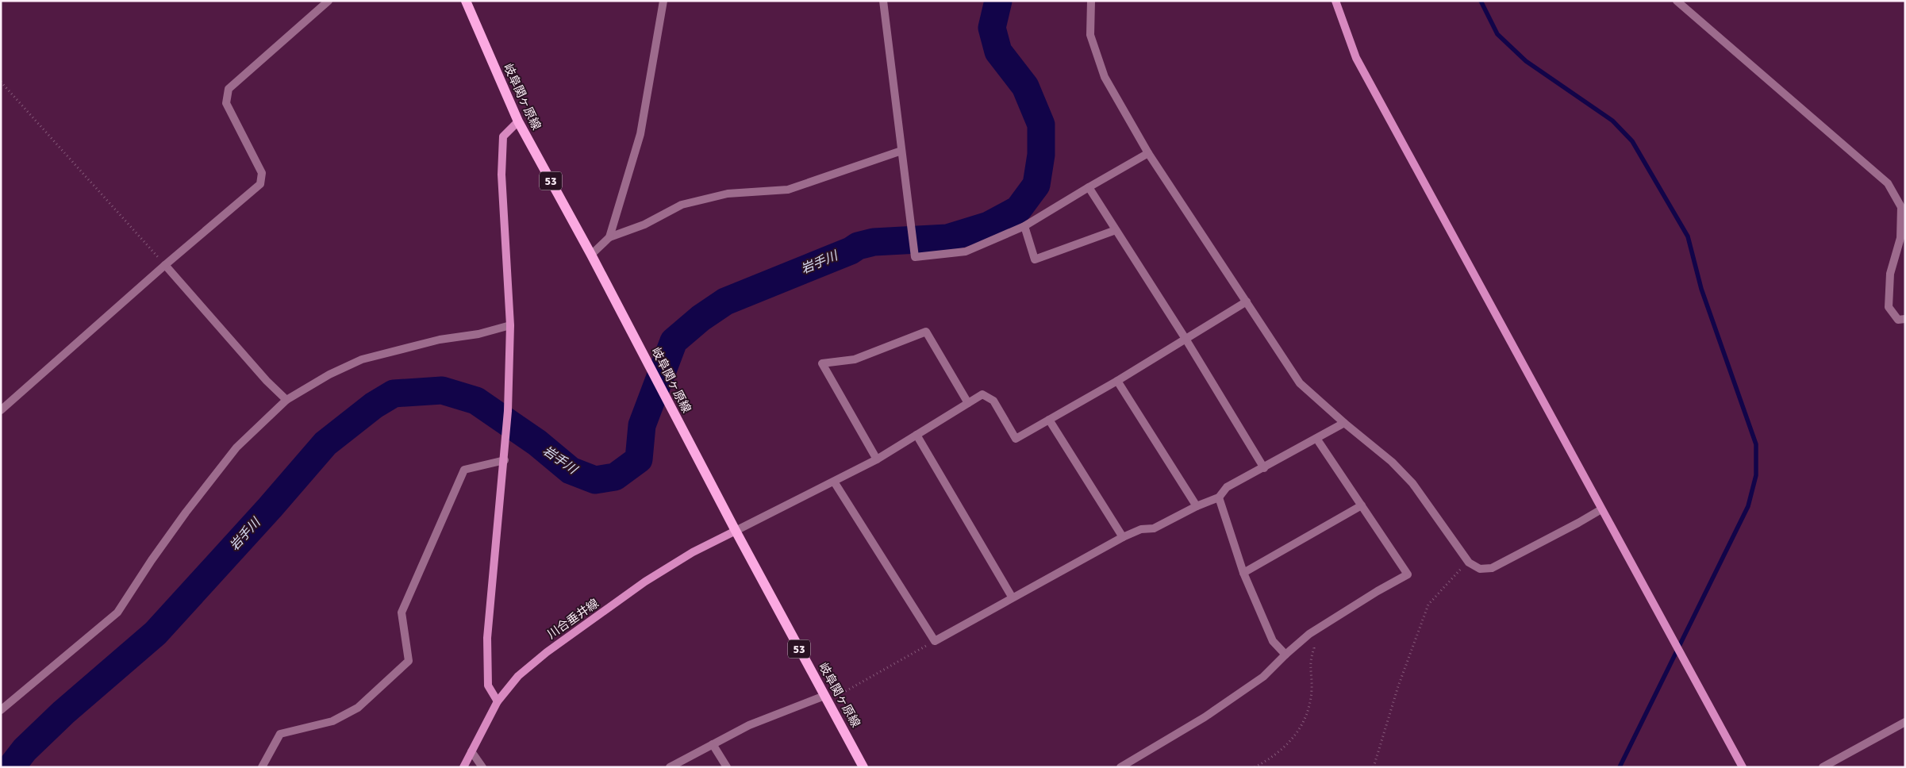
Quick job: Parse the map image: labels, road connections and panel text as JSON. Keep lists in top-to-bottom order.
{
  "streets": {
    "main road": ["岐阜関ヶ原線", "53"],
    "street": ["川合垂井線"]
  },
  "crossings": [
    ["岐阜関ヶ原線", "川合垂井線"]
  ],
  "water": ["岩手川"]
}
